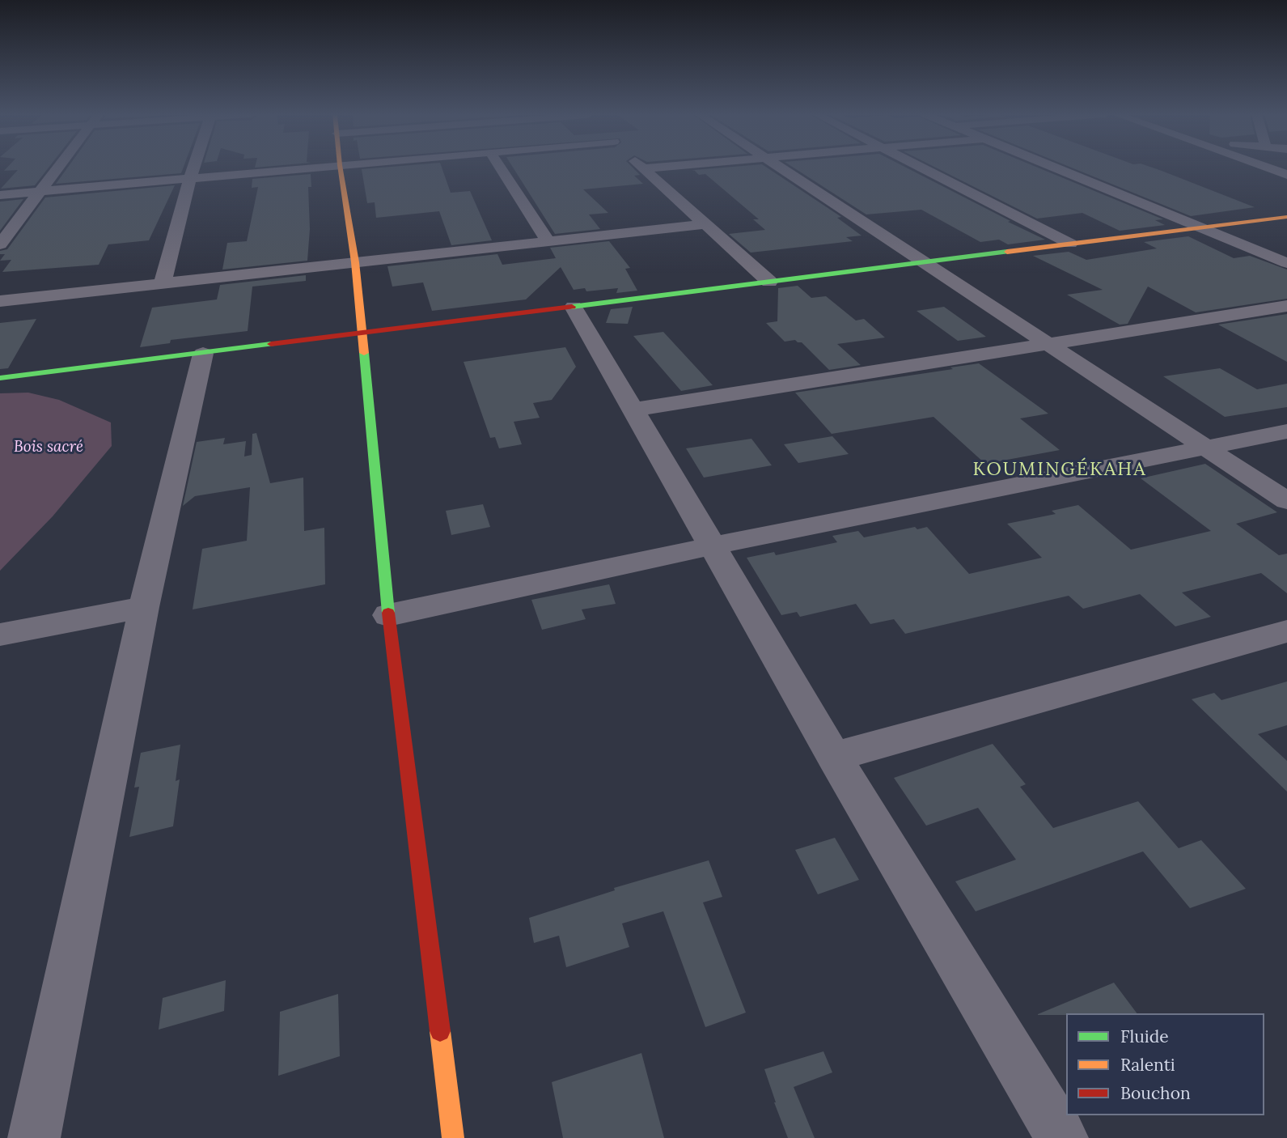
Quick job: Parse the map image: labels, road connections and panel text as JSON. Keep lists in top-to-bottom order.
{
  "districts": ["KOUMINGÉKAHA"],
  "parks": ["Bois sacré"],
  "legend": ["Fluide", "Ralenti", "Bouchon"]
}
